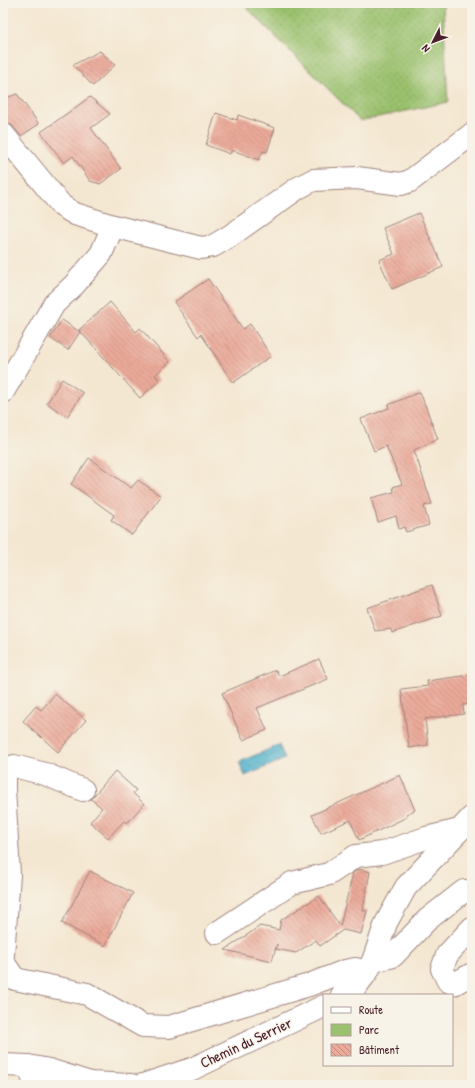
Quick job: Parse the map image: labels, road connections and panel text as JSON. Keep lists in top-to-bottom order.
{
  "streets": {
    "street": ["Chemin du Serrier"]
  },
  "legend": ["Route", "Parc", "Bâtiment"],
  "north": "bottom left"
}
